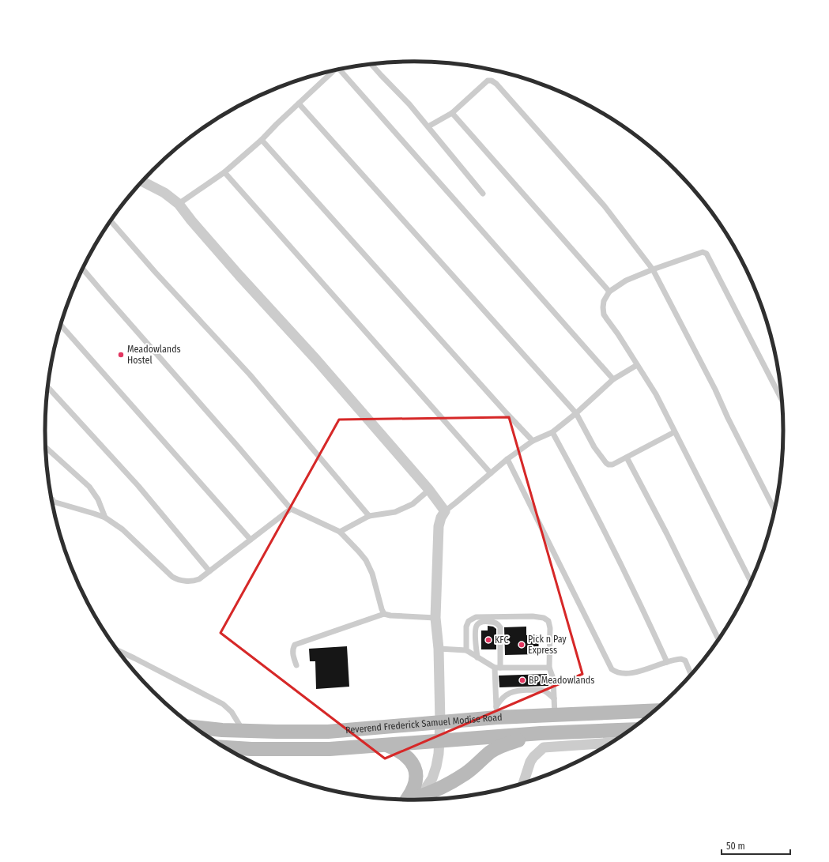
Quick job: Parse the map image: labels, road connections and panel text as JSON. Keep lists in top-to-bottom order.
{
  "streets": {
    "main road": ["Reverend Frederick Samuel Modise Road"]
  },
  "places": [
    "Meadowlands Hostel",
    "KFC",
    "Pick n Pay Express",
    "BP Meadowlands"
  ],
  "scale_bar": "50 m"
}
